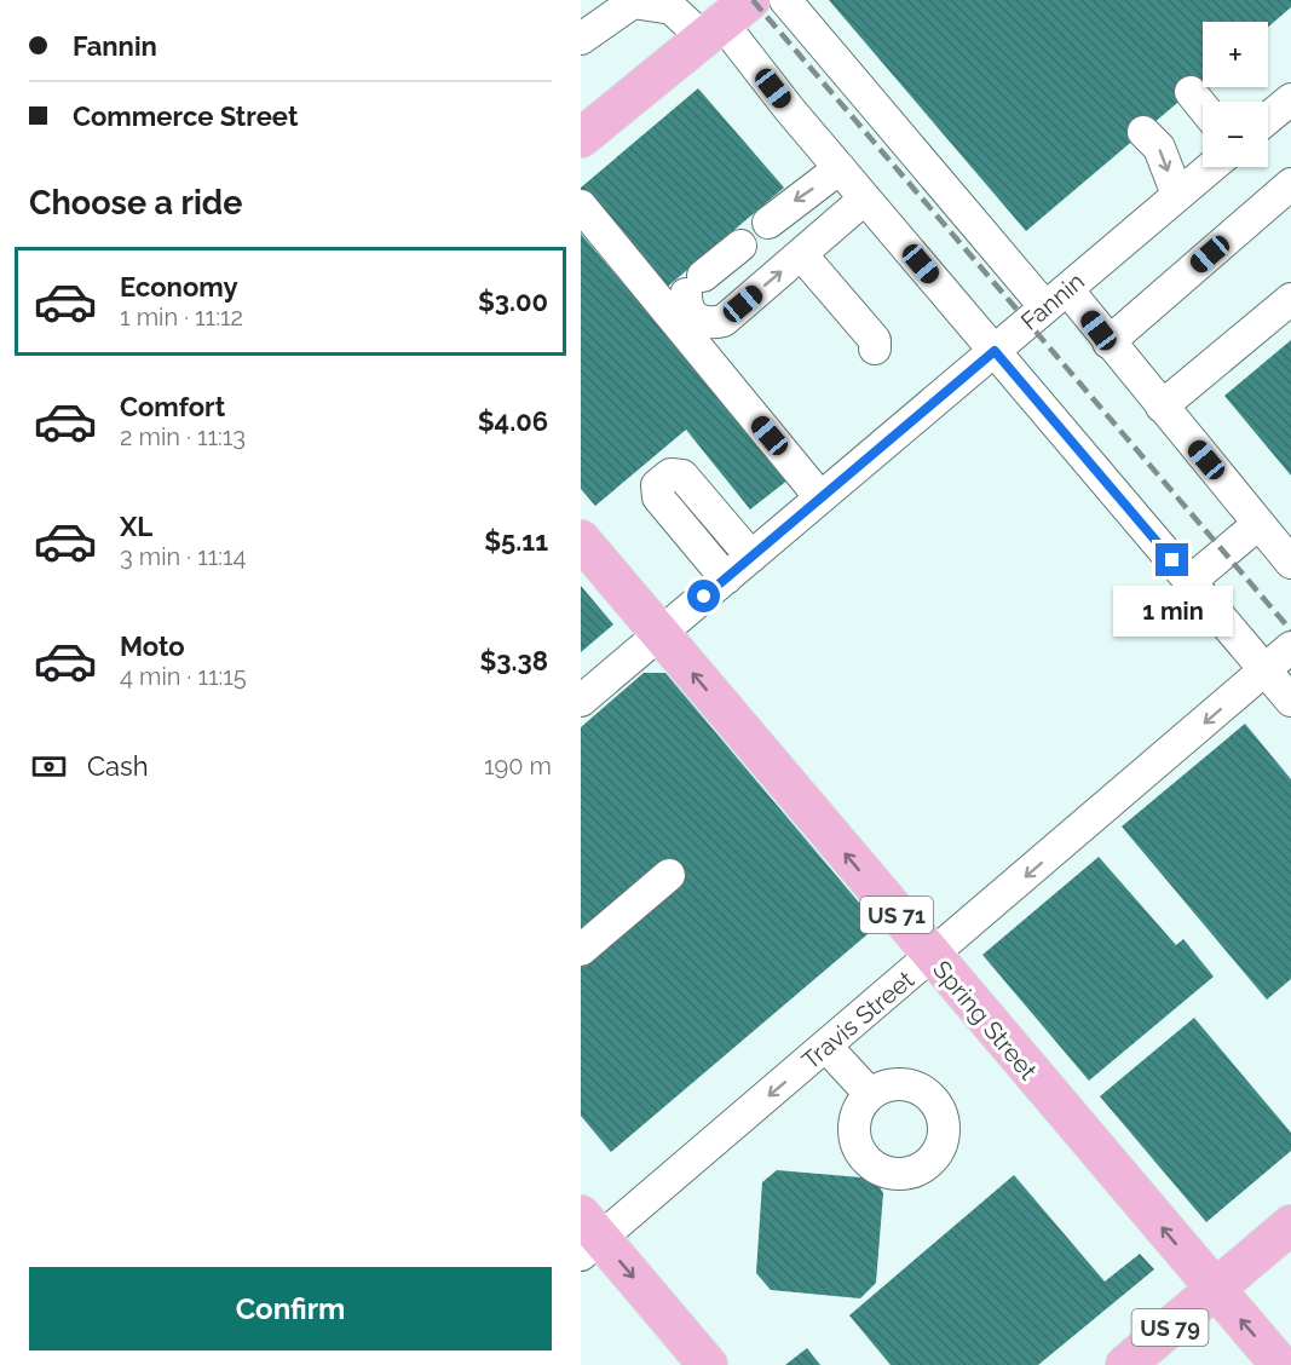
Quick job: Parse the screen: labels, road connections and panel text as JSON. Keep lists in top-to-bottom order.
{
  "streets": {
    "main road": ["US 71", "Spring Street", "US 79"],
    "street": ["Fannin", "Travis Street"]
  },
  "crossings": [
    ["Fannin", "Spring Street"],
    ["Travis Street", "Spring Street"],
    ["Spring Street", "US 79"]
  ],
  "one_way": ["Travis Street", "Spring Street"],
  "page": {
    "banner": ["Fannin", "Commerce Street"],
    "map_buttons": ["+", "−"],
    "heading": "Choose a ride",
    "list": [
      {
        "name": "Economy",
        "note": "1 min · 11:12",
        "value": "$3.00"
      },
      {
        "name": "Comfort",
        "note": "2 min · 11:13",
        "value": "$4.06"
      },
      {
        "name": "XL",
        "note": "3 min · 11:14",
        "value": "$5.11"
      },
      {
        "name": "Moto",
        "note": "4 min · 11:15",
        "value": "$3.38"
      }
    ],
    "bubble": "1 min",
    "pay": ["Cash", "190 m"],
    "buttons": "Confirm"
  }
}
